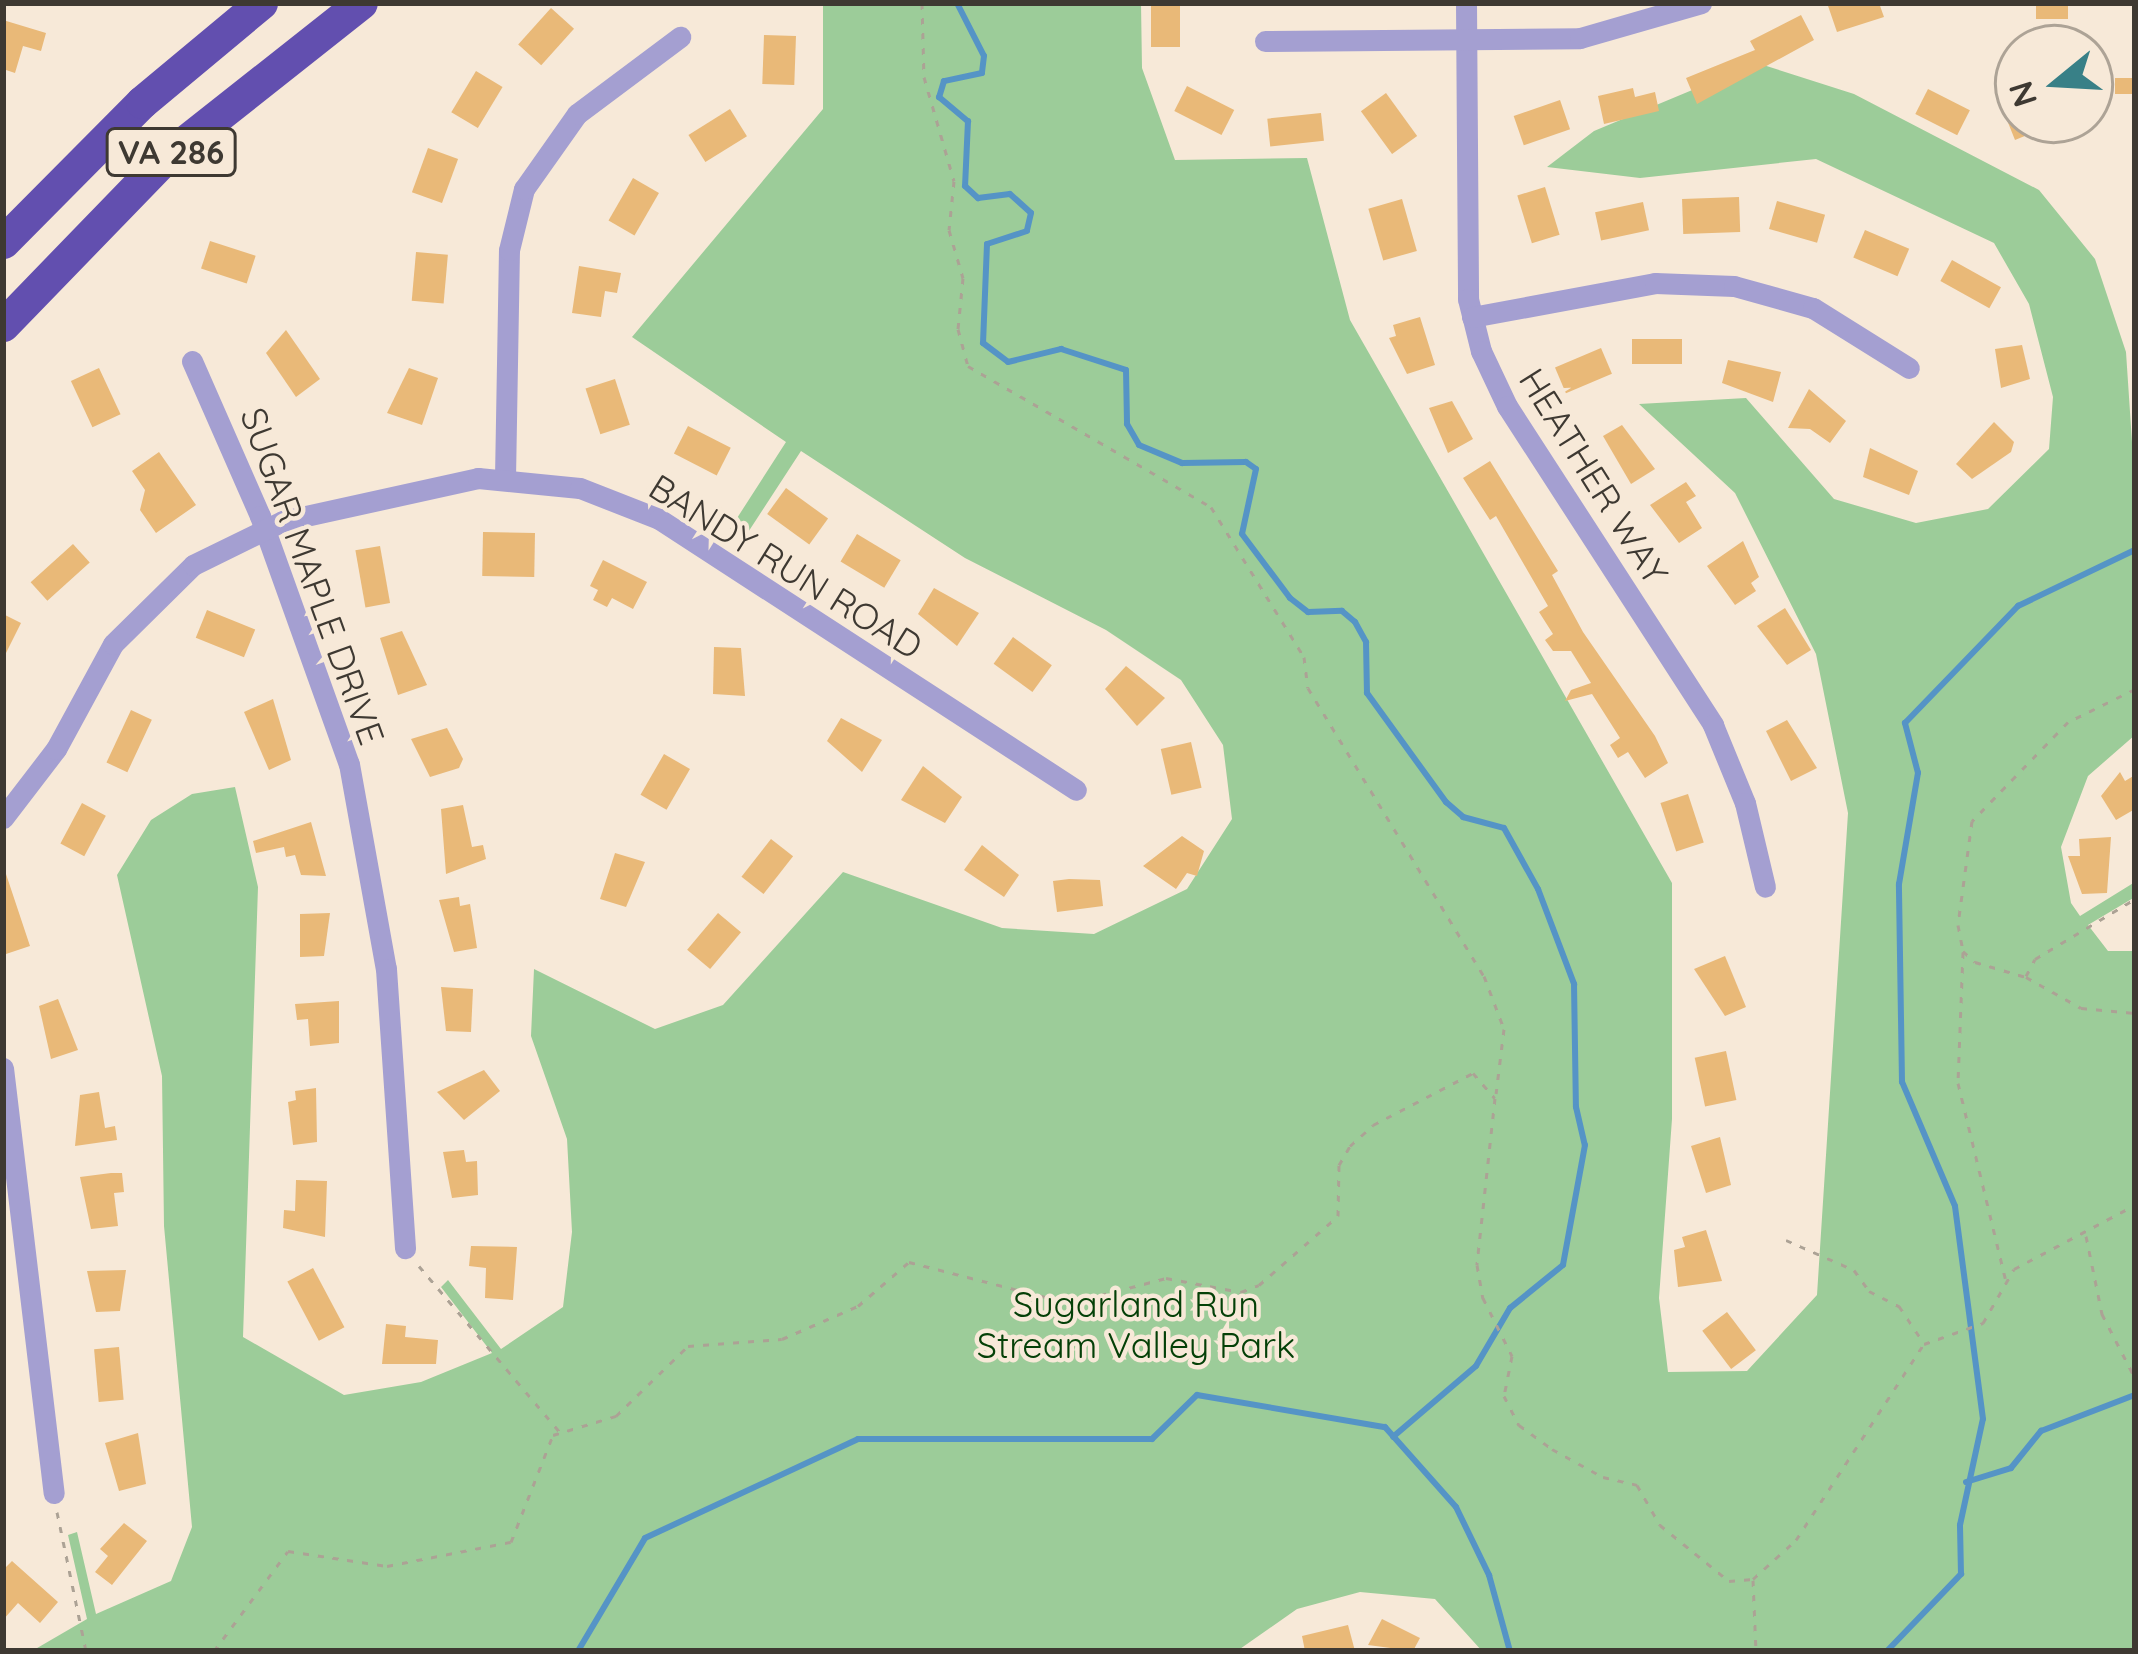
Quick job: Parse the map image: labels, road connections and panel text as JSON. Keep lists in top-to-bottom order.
{
  "streets": {
    "highway": ["VA 286"],
    "street": ["HEATHER WAY", "BANDY RUN ROAD", "SUGAR MAPLE DRIVE"]
  },
  "crossings": [
    ["BANDY RUN ROAD", "SUGAR MAPLE DRIVE"]
  ],
  "parks": ["Sugarland Run Stream Valley Park"],
  "north": "left"
}
